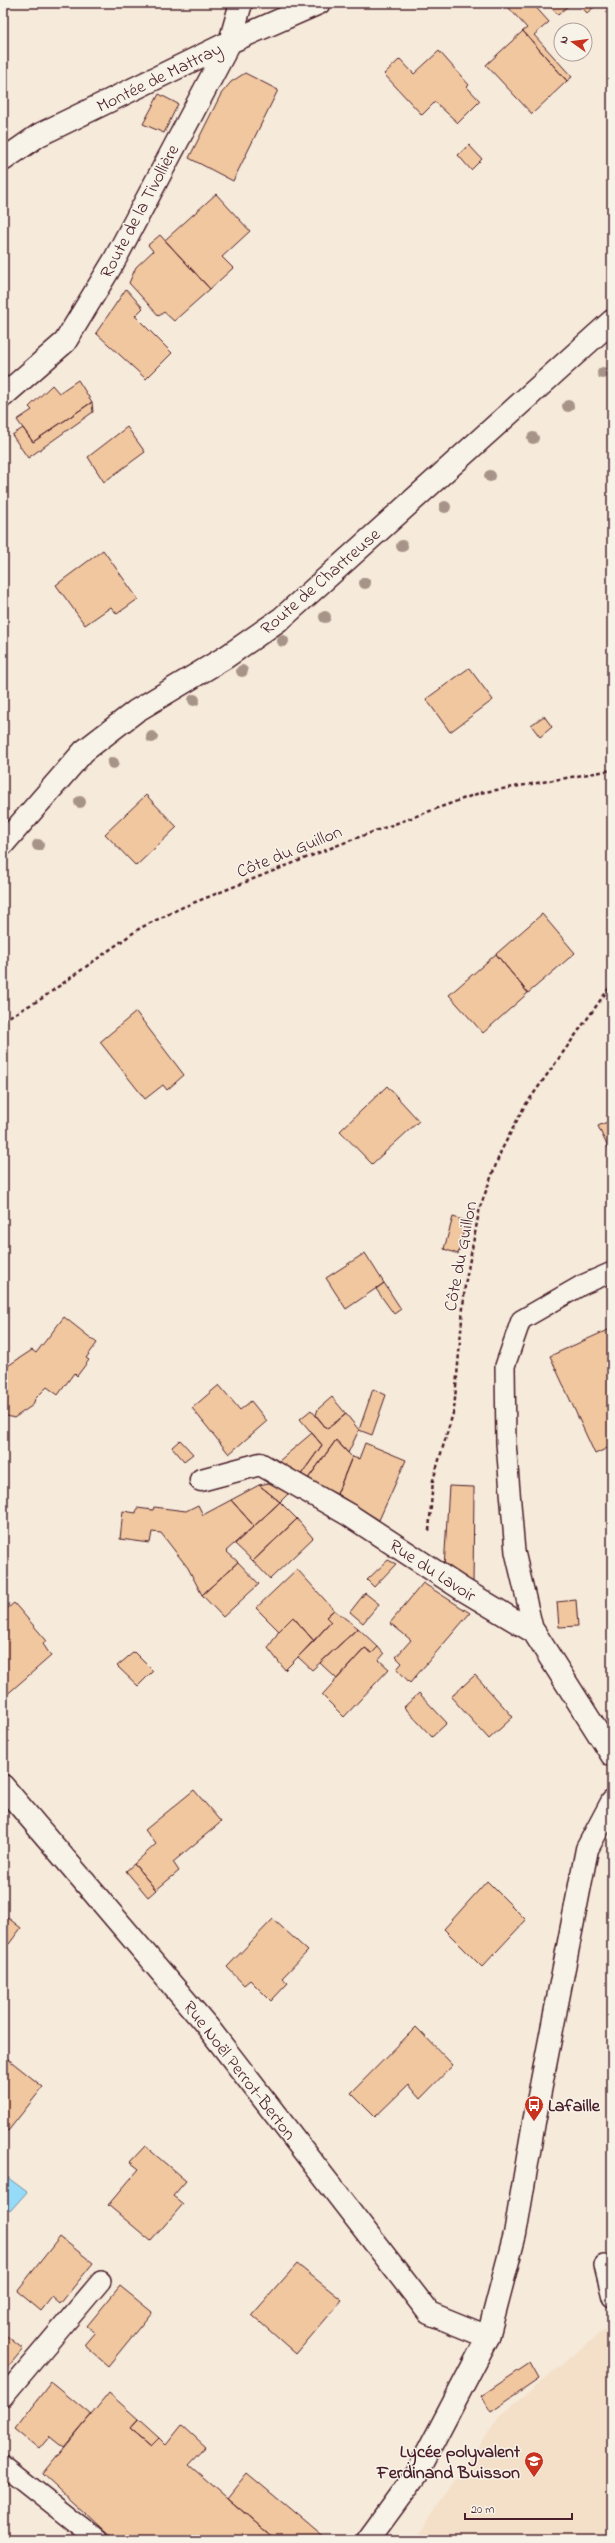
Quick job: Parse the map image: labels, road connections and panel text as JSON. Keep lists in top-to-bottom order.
{
  "streets": {
    "street": [
      "Montée de Mattray",
      "Route de la Tivollière",
      "Route de Chartreuse",
      "Rue du Lavoir",
      "Rue Noël Perrot-Berton"
    ],
    "path": ["Côte du Guillon"]
  },
  "crossings": [
    ["Montée de Mattray", "Route de la Tivollière"],
    ["Côte du Guillon", "Rue du Lavoir"]
  ],
  "places": {
    "bus stop": ["Lafaille"],
    "school or university": ["Lycée polyvalent Ferdinand Buisson"]
  },
  "scale_bar": "20 m",
  "north": "left"
}
